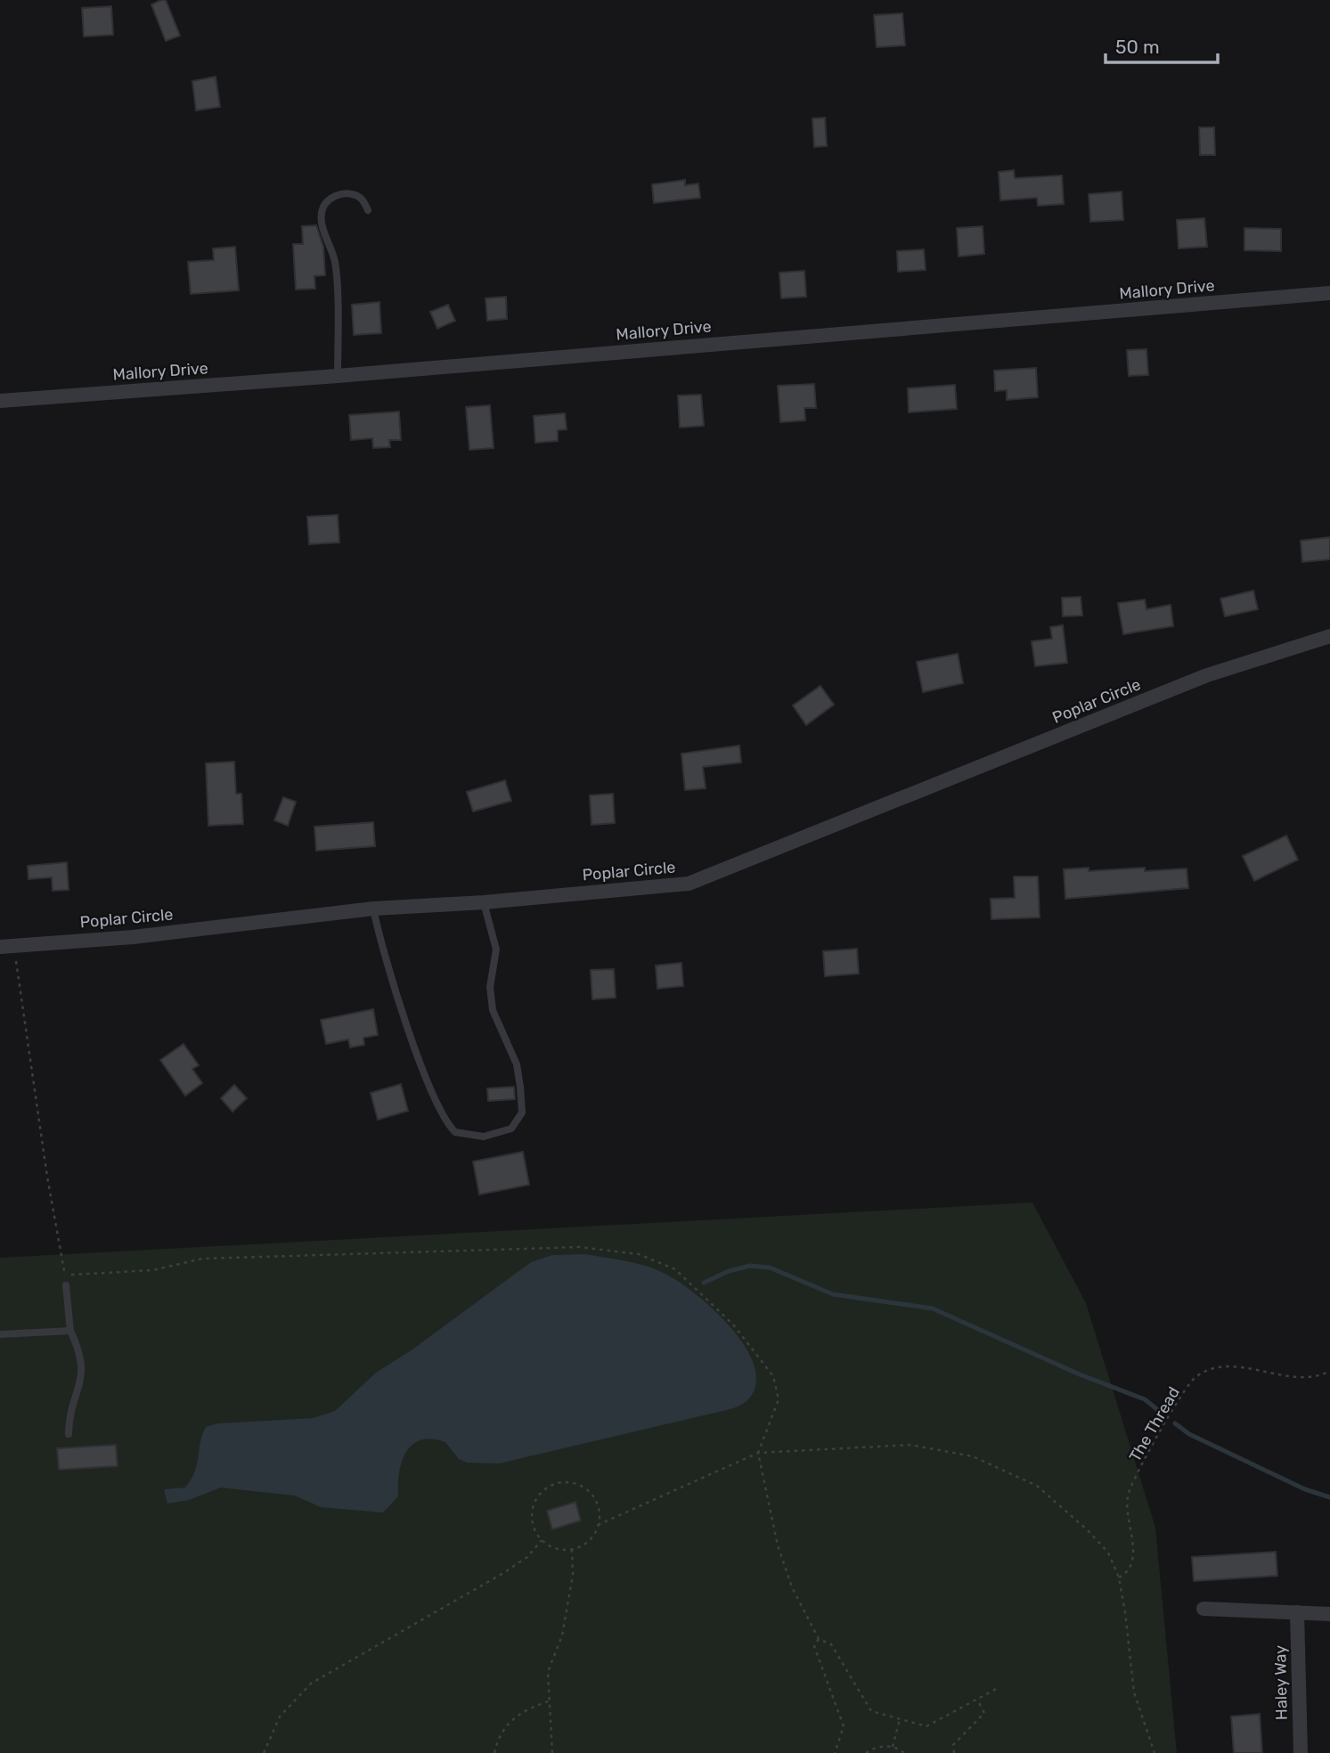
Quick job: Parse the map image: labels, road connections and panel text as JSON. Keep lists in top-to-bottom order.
{
  "streets": {
    "street": ["Mallory Drive", "Poplar Circle", "Haley Way"],
    "path": ["The Thread"]
  },
  "scale_bar": "50 m"
}
